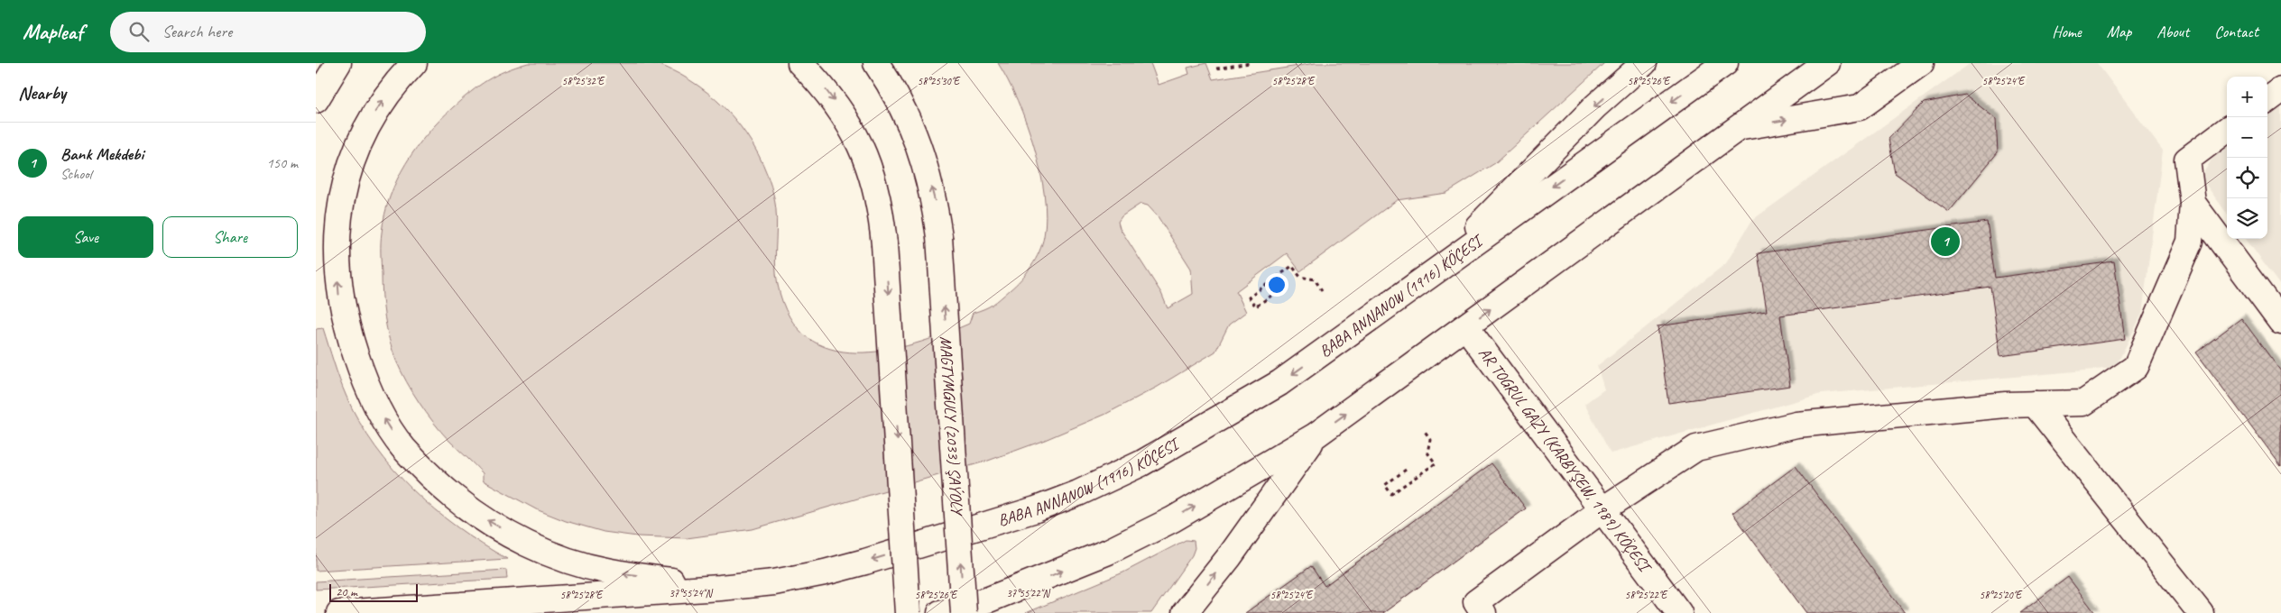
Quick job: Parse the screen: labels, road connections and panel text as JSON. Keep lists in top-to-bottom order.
{
  "streets": {
    "main road": ["BABA ANNANOW (1916) KÖÇESI", "MAGTYMGULY (2033) ŞAÝOLY", "AR TOGRUL GAZY (KARBYŞEW, 1989) KÖÇESI"]
  },
  "scale_bar": "20 m",
  "page": {
    "header": "Mapleaf",
    "search": "Search here",
    "nav": [
      "Home",
      "Map",
      "About",
      "Contact"
    ],
    "heading": "Nearby",
    "map_buttons": ["+", "−"],
    "list": [
      {
        "mark": "1",
        "name": "Bank Mekdebi",
        "note": "School",
        "value": "150 m"
      }
    ],
    "buttons": ["Save", "Share"],
    "pins": "1",
    "scale": "20 m"
  },
  "coordinates": [
    "58°25'30\"E",
    "58°25'32\"E",
    "58°25'28\"E",
    "58°25'26\"E",
    "58°25'24\"E",
    "37°55'24\"N",
    "37°55'22\"N",
    "58°25'22\"E",
    "58°25'20\"E"
  ]
}
